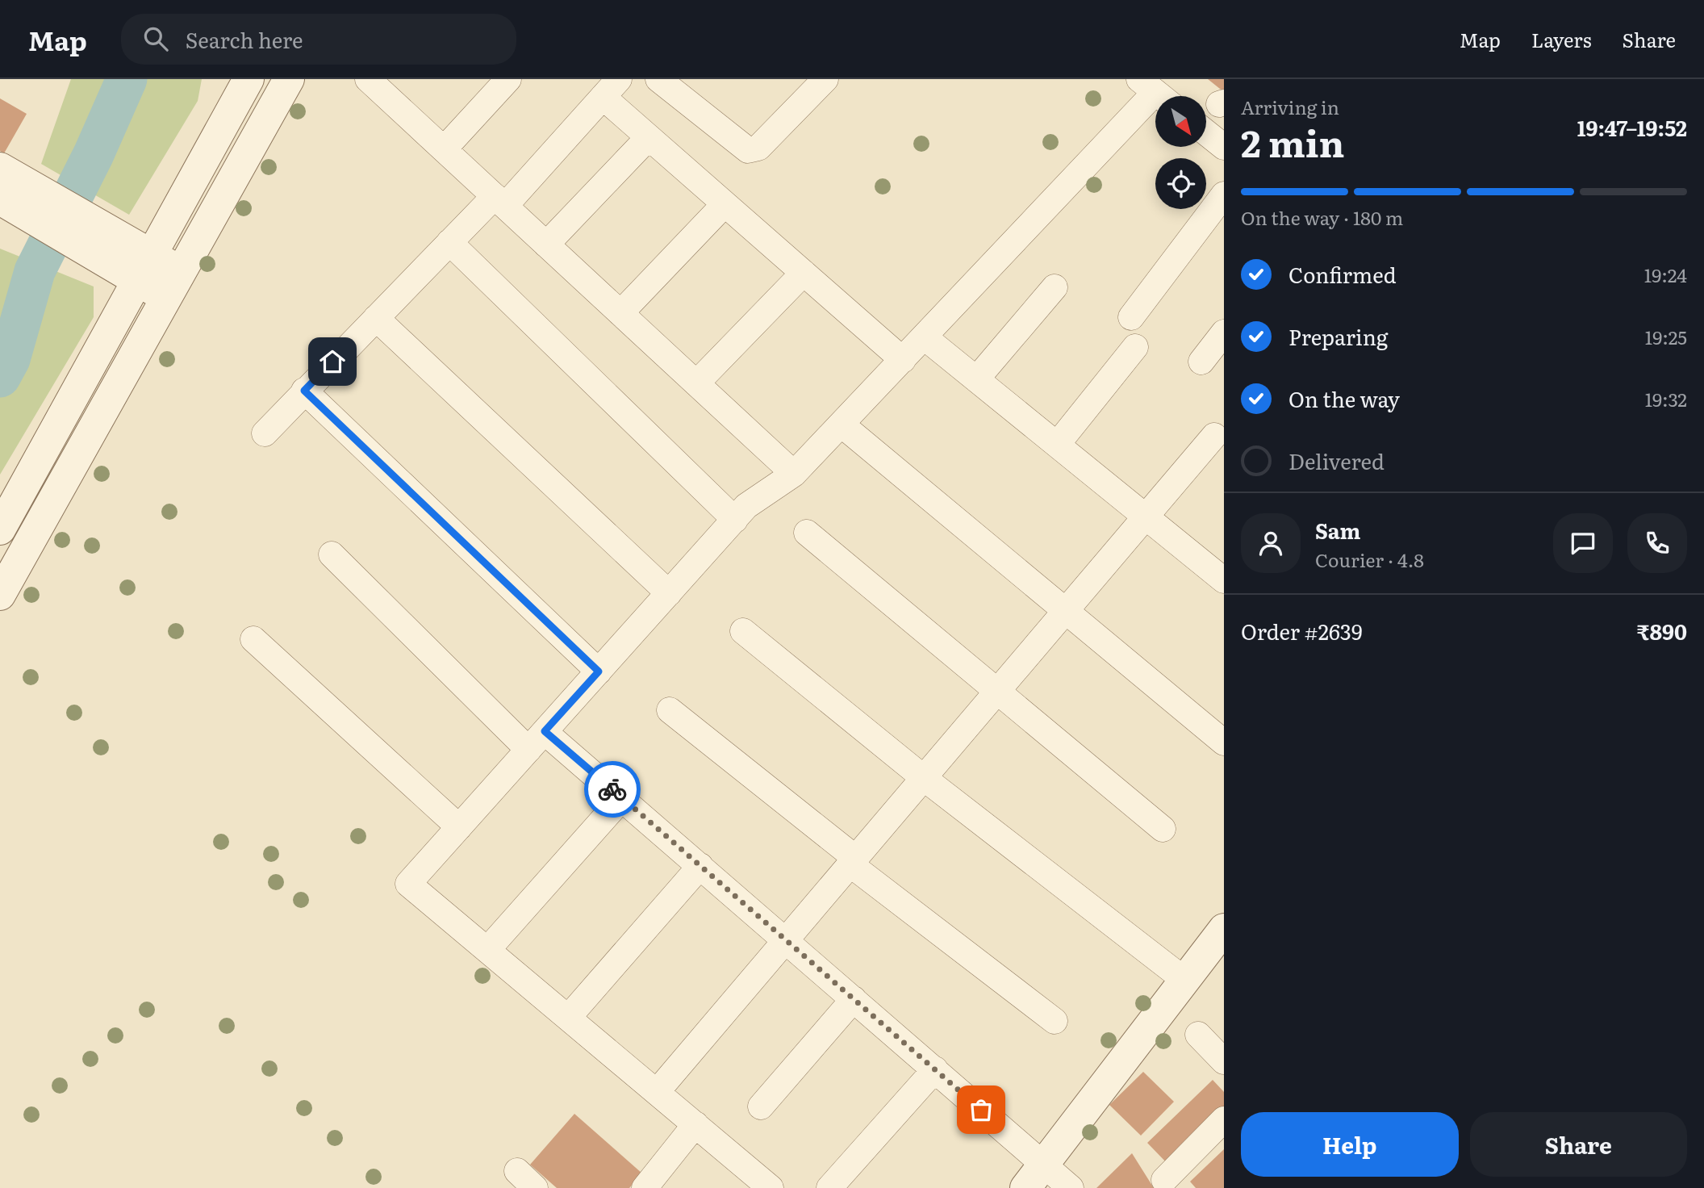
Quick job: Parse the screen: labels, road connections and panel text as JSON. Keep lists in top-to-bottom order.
{
  "north": "bottom right",
  "page": {
    "header": "Map",
    "search": "Search here",
    "nav": ["Map", "Layers", "Share"],
    "heading": ["2 min", "Arriving in", "19:47–19:52"],
    "panel": [
      "Sam",
      "Courier · 4.8",
      "Order #2639",
      "₹890"
    ],
    "bar": "On the way · 180 m",
    "list": [
      ["Confirmed", "19:24"],
      ["Preparing", "19:25"],
      ["On the way", "19:32"],
      "Delivered"
    ],
    "buttons": ["Help", "Share"]
  }
}
